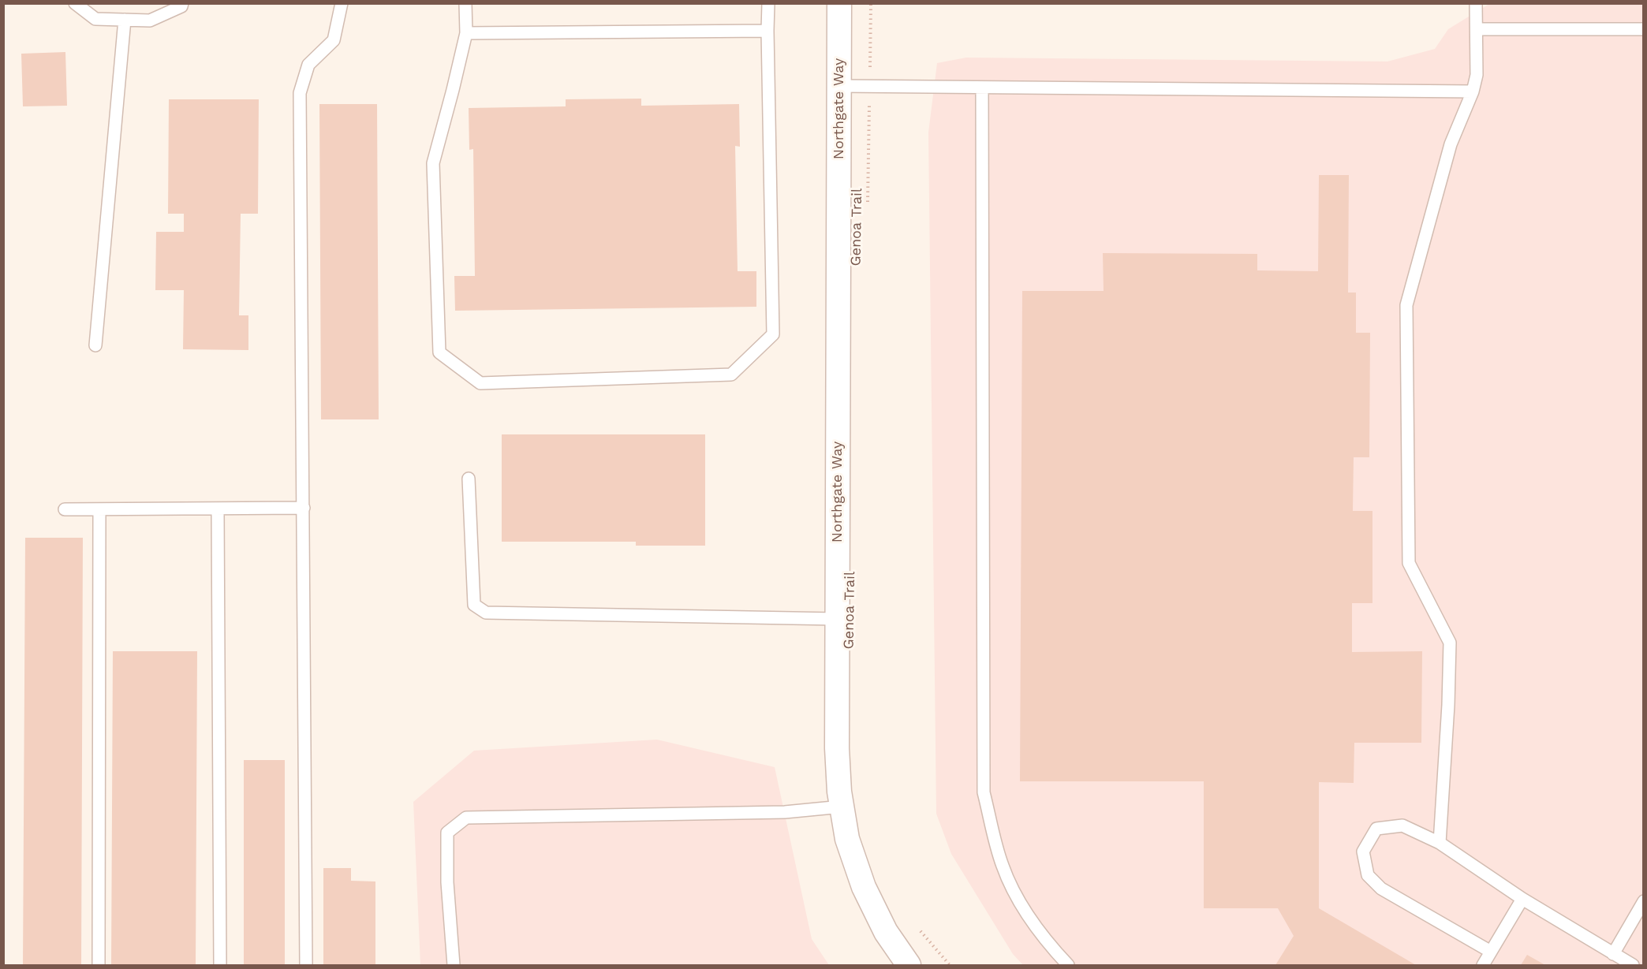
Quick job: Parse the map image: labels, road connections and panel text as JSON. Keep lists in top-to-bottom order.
{
  "streets": {
    "street": ["Northgate Way"],
    "path": ["Genoa Trail"]
  }
}
